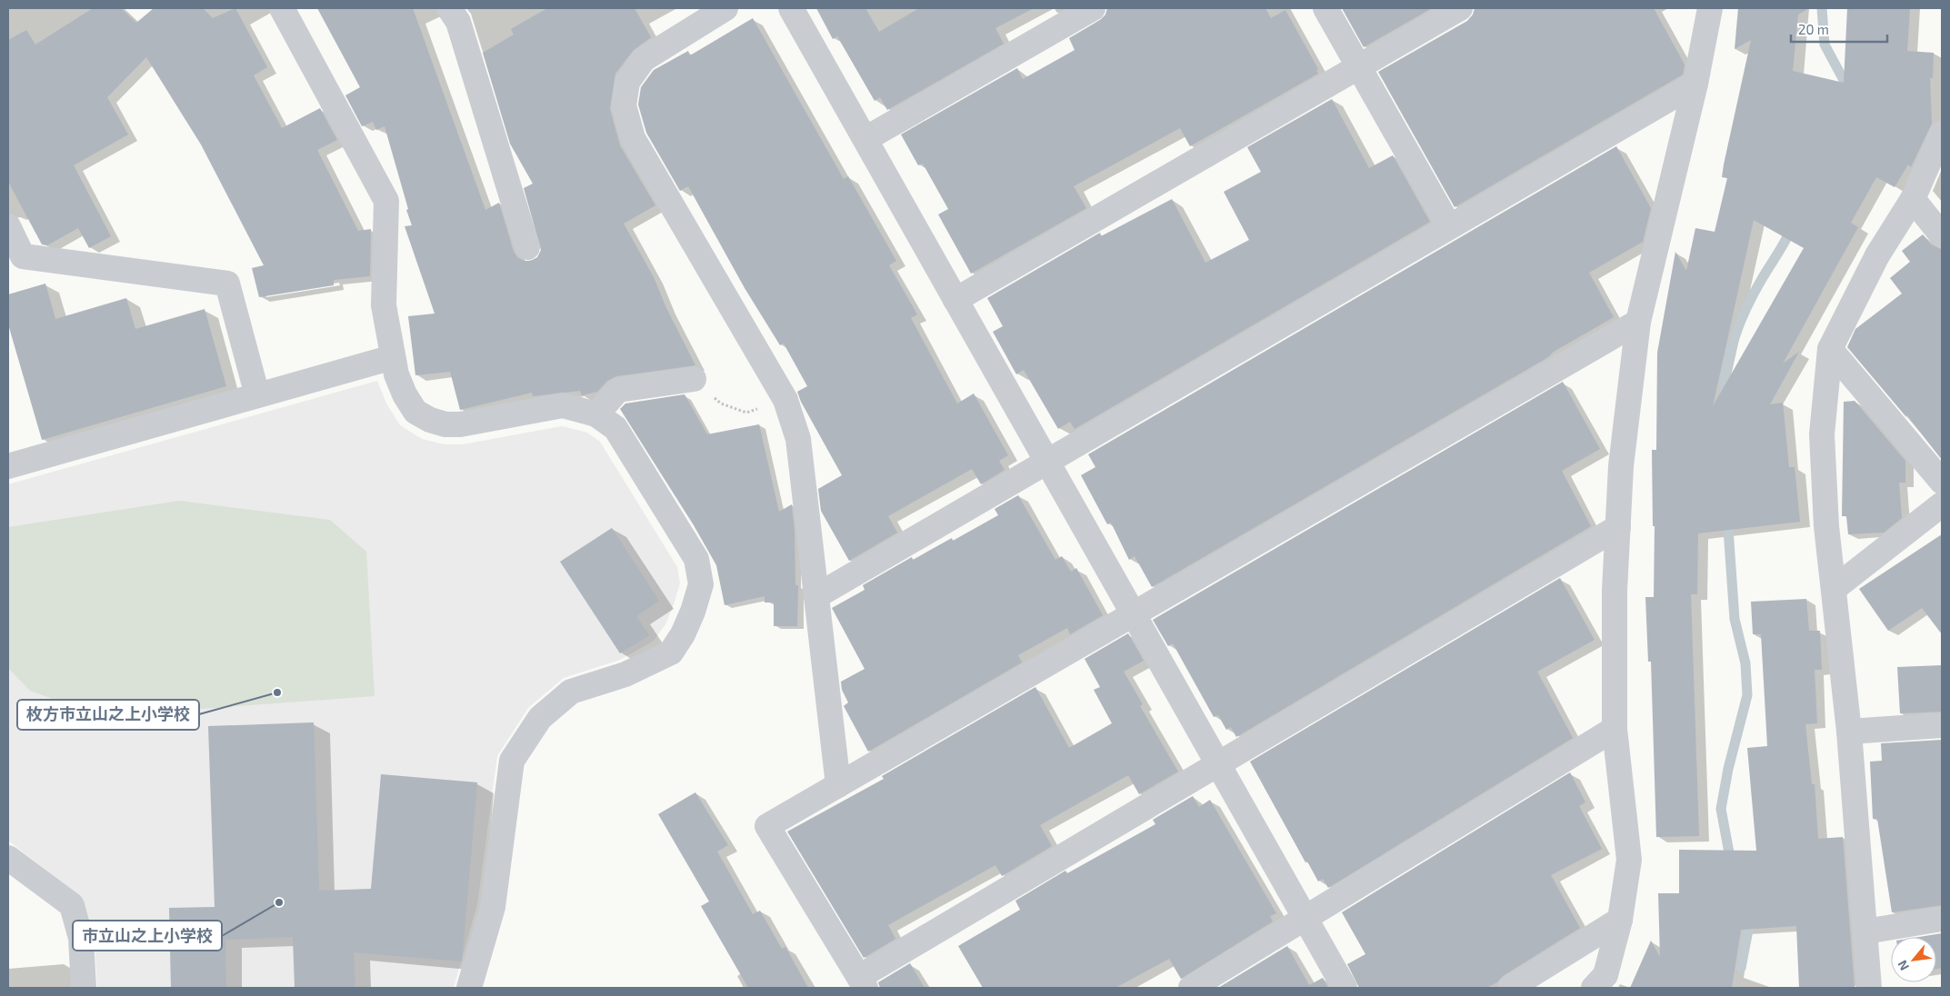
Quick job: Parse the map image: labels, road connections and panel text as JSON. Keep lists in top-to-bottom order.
{
  "places": ["枚方市立山之上小学校", "市立山之上小学校"],
  "scale_bar": "20 m",
  "north": "bottom left"
}
